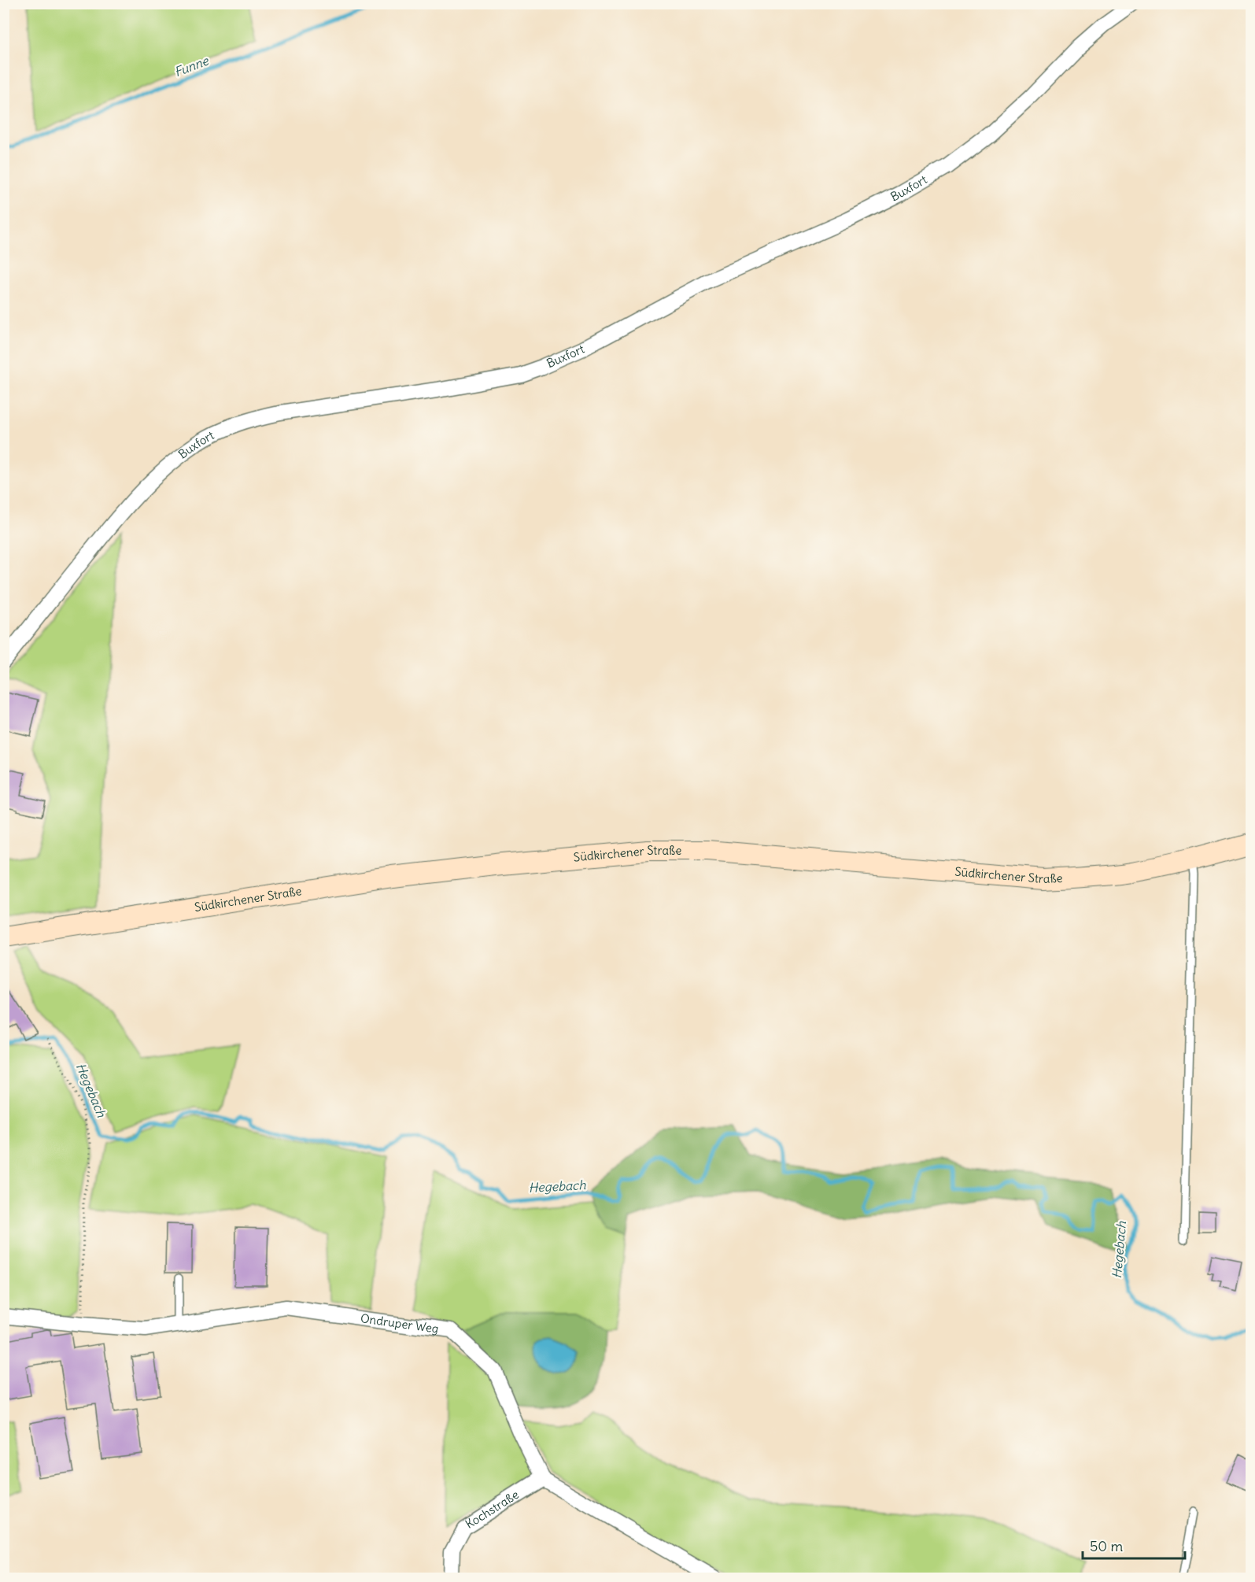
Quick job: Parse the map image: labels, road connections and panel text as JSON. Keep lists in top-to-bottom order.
{
  "streets": {
    "street": [
      "Buxfort",
      "Südkirchener Straße",
      "Ondruper Weg",
      "Kochstraße"
    ]
  },
  "crossings": [
    ["Ondruper Weg", "Kochstraße"]
  ],
  "water": ["Funne", "Hegebach"],
  "scale_bar": "50 m"
}
